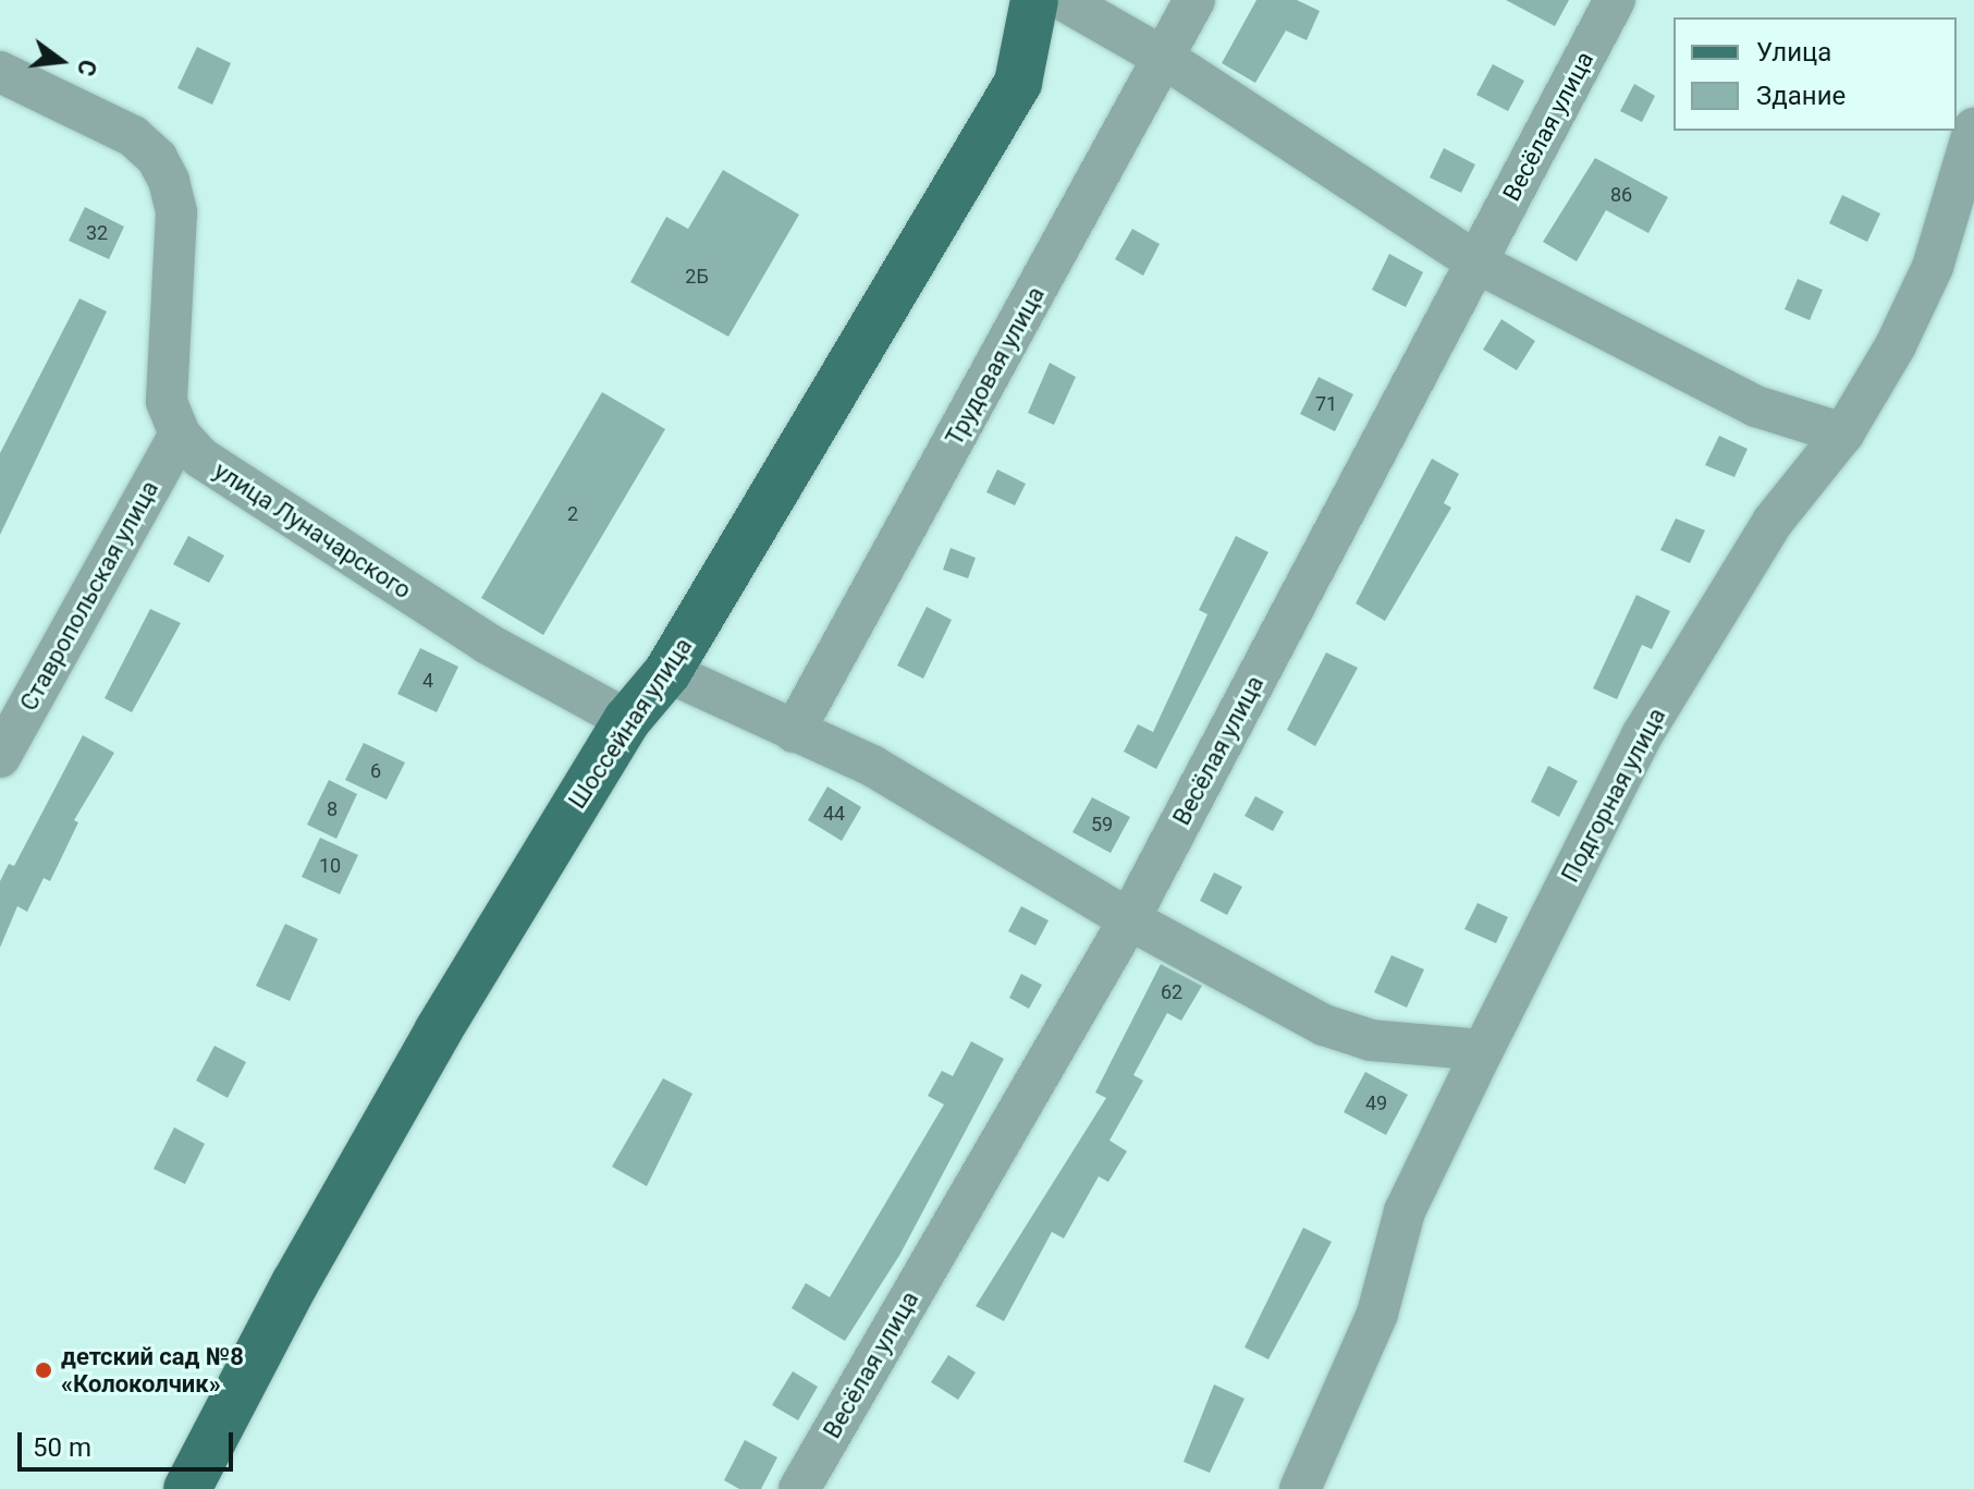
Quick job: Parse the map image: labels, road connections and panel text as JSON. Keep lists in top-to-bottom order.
{
  "streets": {
    "main road": ["Шоссейная улица"],
    "street": [
      "Весёлая улица",
      "Трудовая улица",
      "улица Луначарского",
      "Ставропольская улица",
      "Подгорная улица"
    ]
  },
  "crossings": [
    ["улица Луначарского", "Ставропольская улица"],
    ["улица Луначарского", "Шоссейная улица"]
  ],
  "places": ["детский сад №8 «Колоколчик»"],
  "house_numbers": [
    "86",
    "32",
    "2Б",
    "71",
    "2",
    "4",
    "6",
    "8",
    "44",
    "59",
    "10",
    "62",
    "49"
  ],
  "legend": ["Улица", "Здание"],
  "scale_bar": "50 m",
  "north": "right"
}
